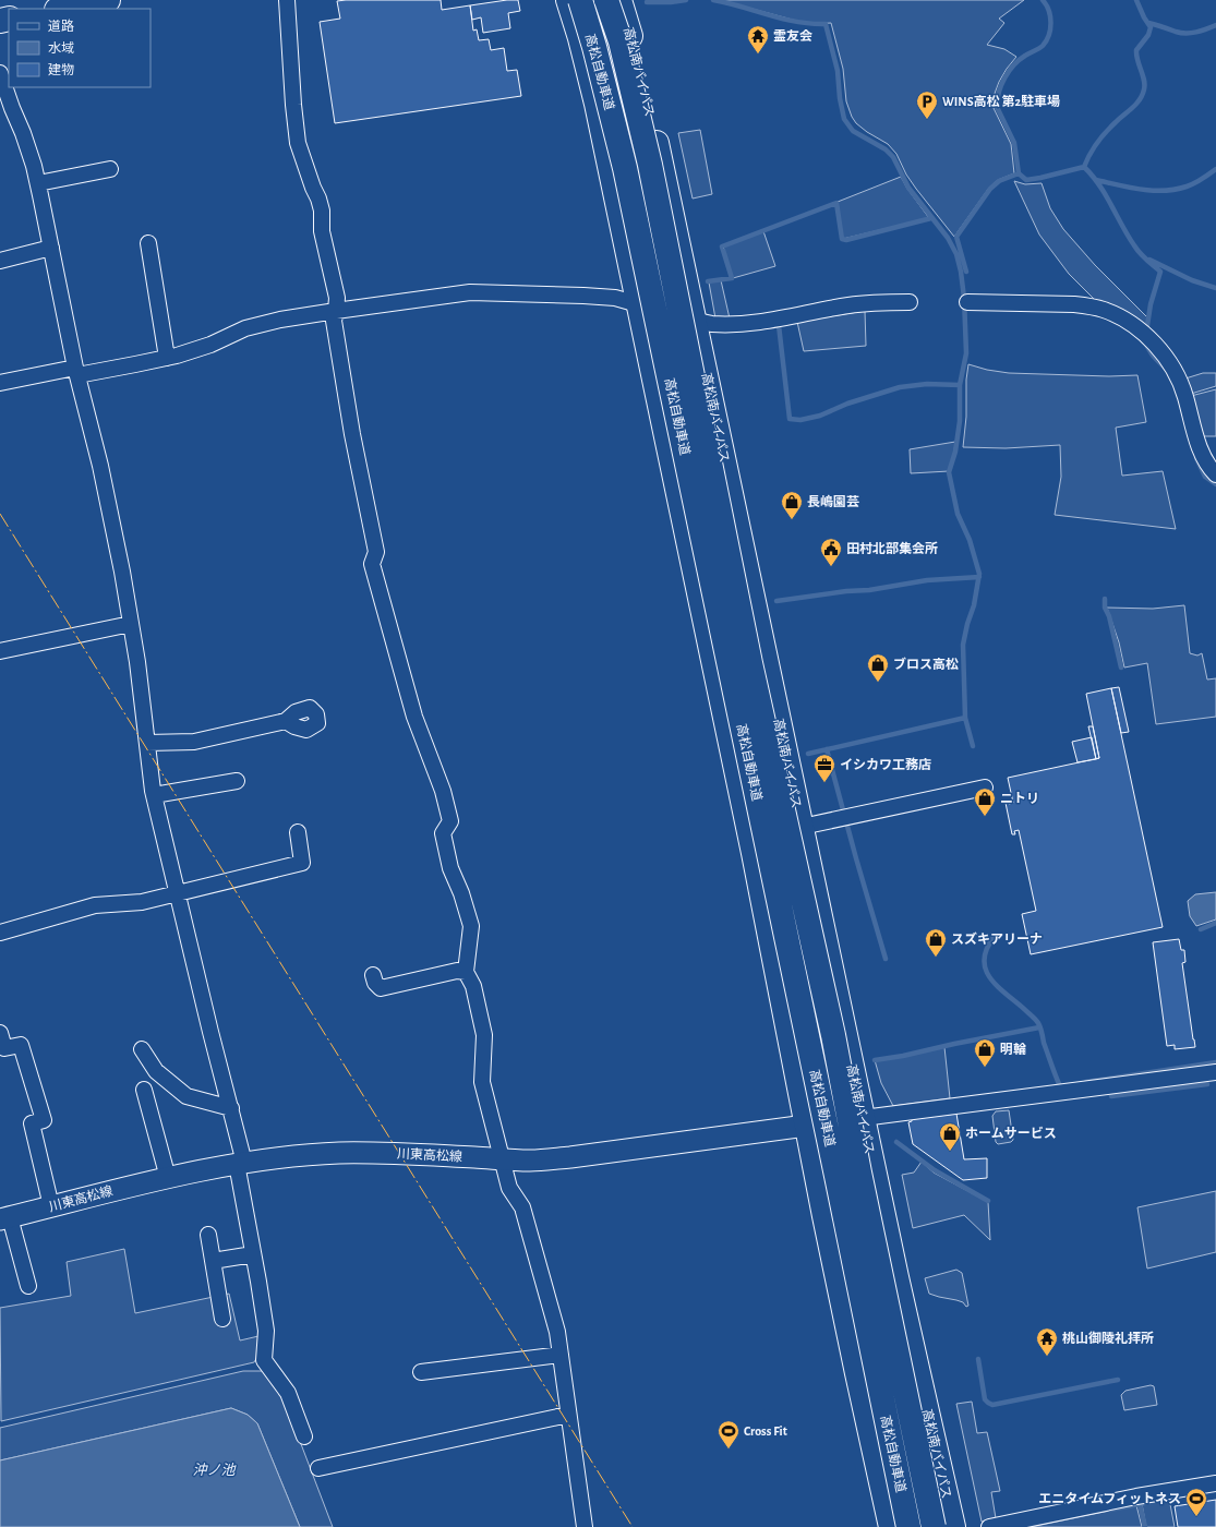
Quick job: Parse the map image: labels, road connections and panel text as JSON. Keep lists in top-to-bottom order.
{
  "streets": {
    "highway": ["高松自動車道", "高松南バイパス"],
    "main road": ["川東高松線"]
  },
  "crossings": [
    ["高松南バイパス", "川東高松線"]
  ],
  "water": ["沖ノ池"],
  "places": {
    "temple": ["霊友会", "桃山御陵礼拝所"],
    "parking": ["WINS高松 第2駐車場"],
    "shop": [
      "長嶋園芸",
      "ブロス高松",
      "ニトリ",
      "スズキアリーナ",
      "明輪",
      "ホームサービス"
    ],
    "public building": ["田村北部集会所"],
    "office": ["イシカワ工務店"],
    "sports": ["Cross Fit", "エニタイムフィットネス"]
  },
  "legend": ["道路", "水域", "建物"]
}
